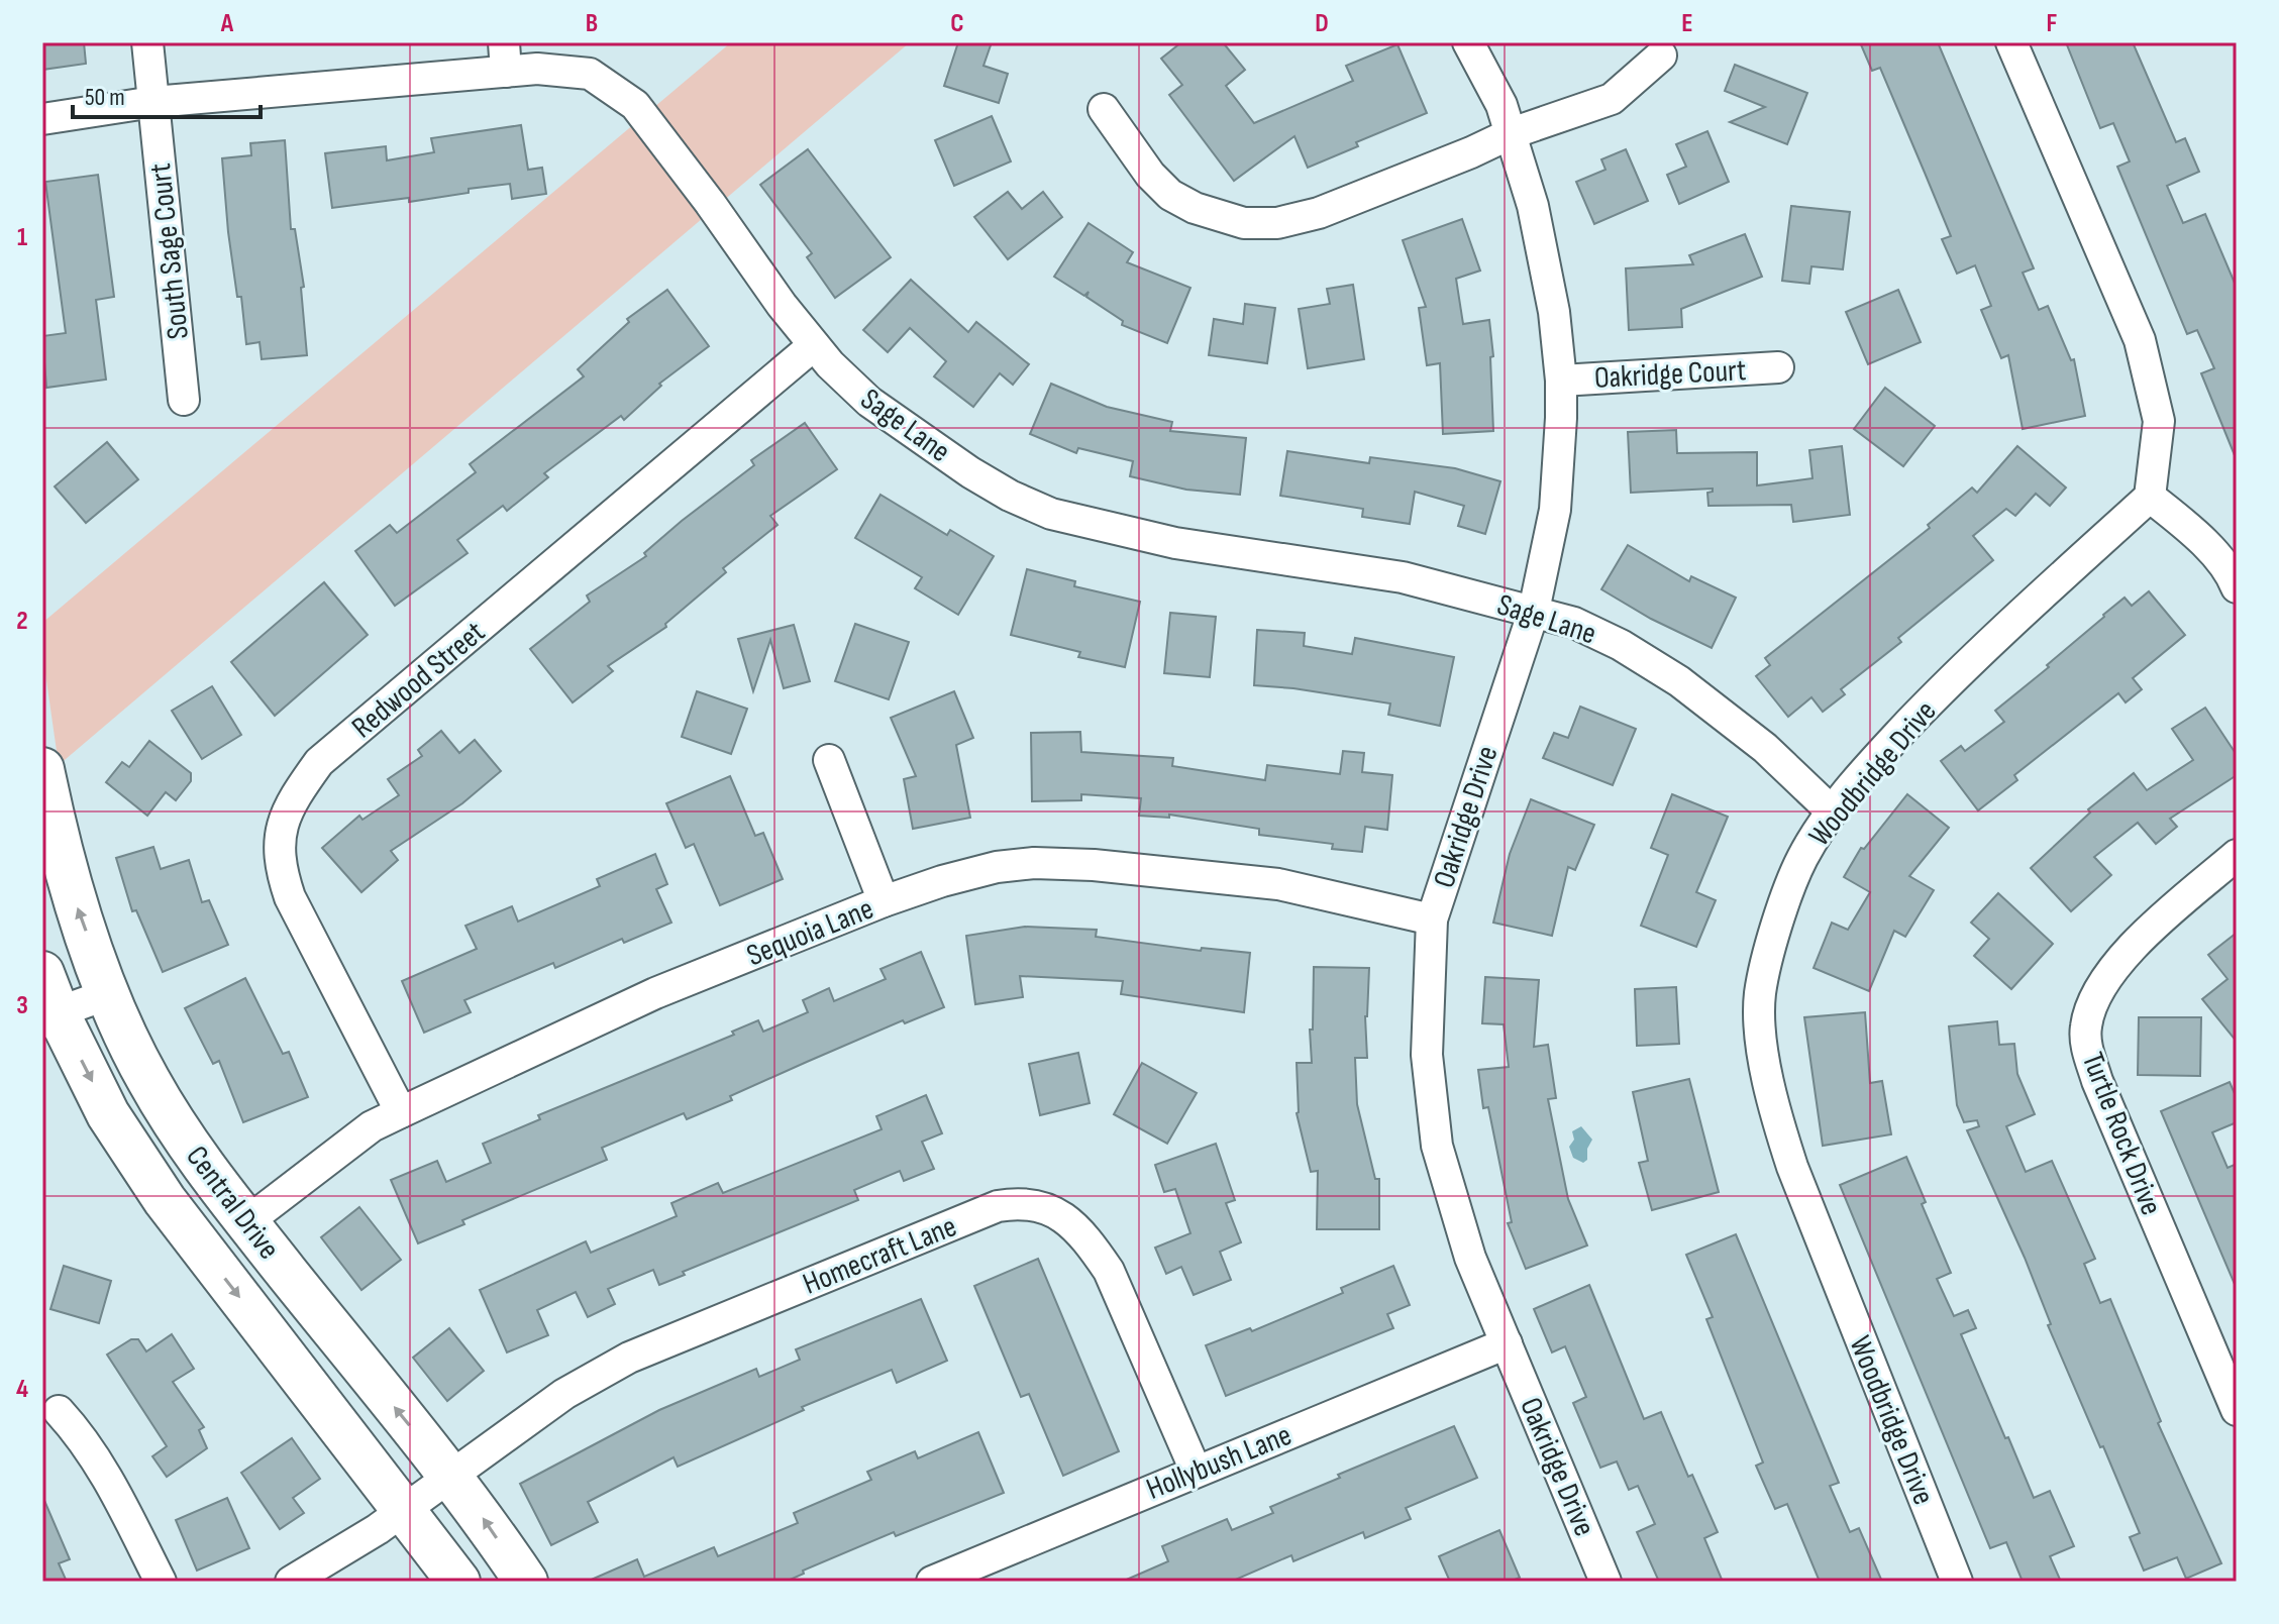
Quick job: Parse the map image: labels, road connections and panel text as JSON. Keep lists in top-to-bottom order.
{
  "streets": {
    "main road": ["Central Drive"],
    "street": [
      "South Sage Court",
      "Oakridge Court",
      "Sage Lane",
      "Redwood Street",
      "Woodbridge Drive",
      "Oakridge Drive",
      "Sequoia Lane",
      "Turtle Rock Drive",
      "Homecraft Lane",
      "Hollybush Lane"
    ]
  },
  "crossings": [
    ["South Sage Court", "Sage Lane"],
    ["Oakridge Court", "Oakridge Drive"],
    ["Sage Lane", "Redwood Street"],
    ["Sage Lane", "Woodbridge Drive"],
    ["Sage Lane", "Oakridge Drive"],
    ["Redwood Street", "Sequoia Lane"],
    ["Oakridge Drive", "Sequoia Lane"],
    ["Oakridge Drive", "Hollybush Lane"],
    ["Sequoia Lane", "Central Drive"],
    ["Central Drive", "Homecraft Lane"],
    ["Homecraft Lane", "Hollybush Lane"]
  ],
  "scale_bar": "50 m",
  "grid": {
    "columns": [
      "A",
      "B",
      "C",
      "D",
      "E",
      "F"
    ],
    "rows": [
      "1",
      "2",
      "3",
      "4"
    ]
  }
}
